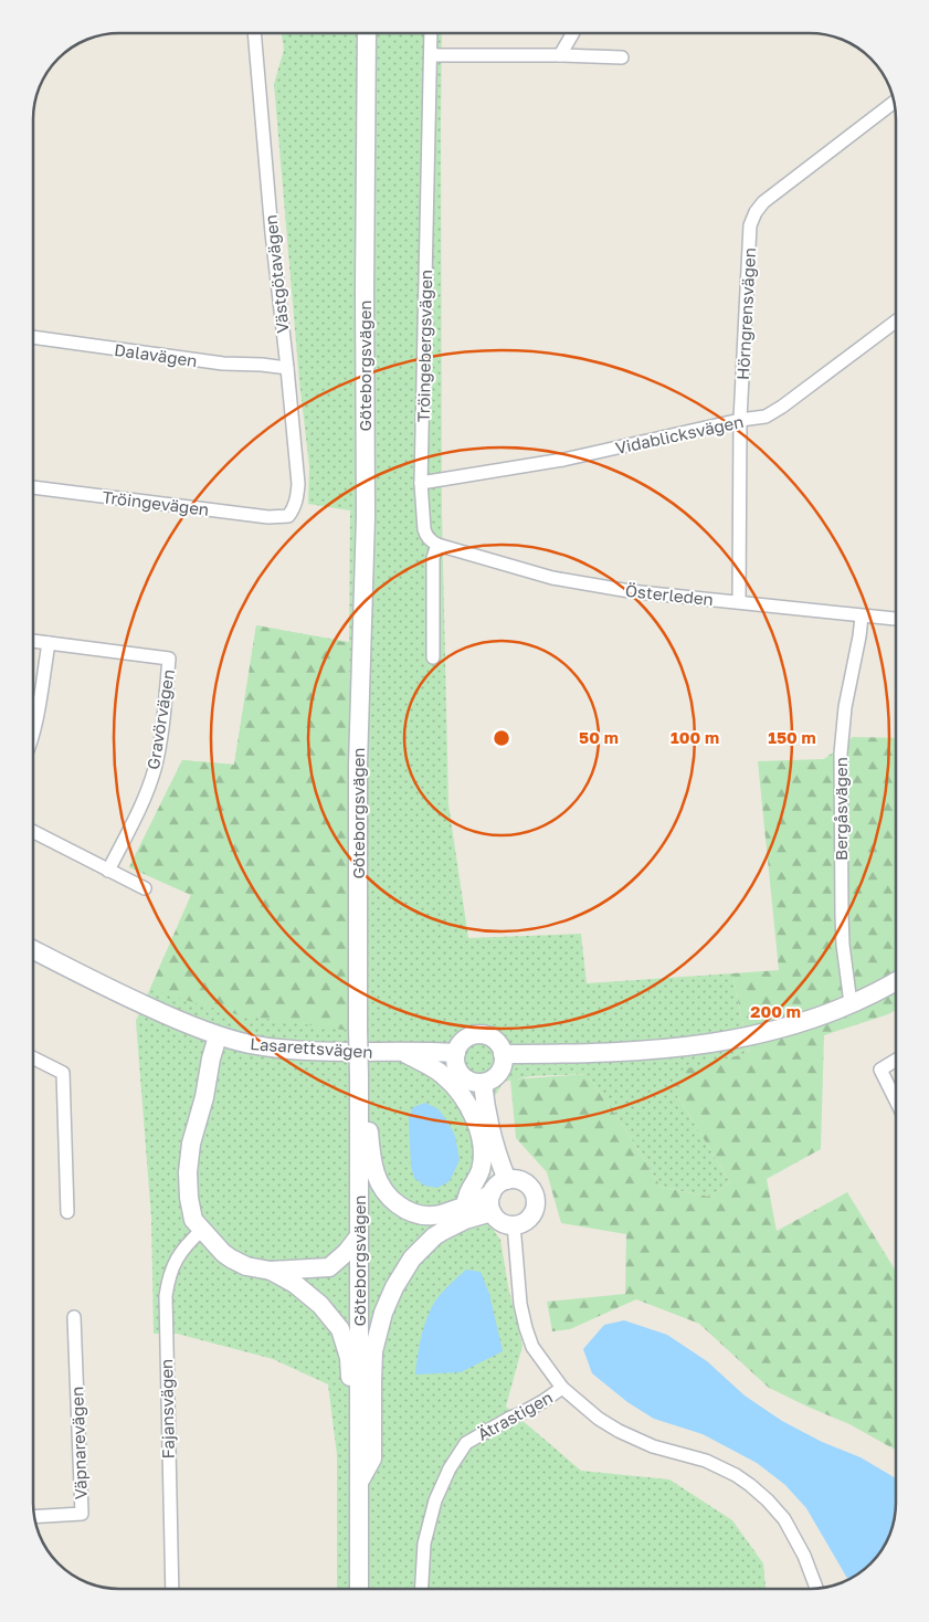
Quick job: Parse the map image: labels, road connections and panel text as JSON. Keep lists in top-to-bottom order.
{
  "streets": {
    "main road": ["Göteborgsvägen", "Lasarettsvägen"],
    "street": [
      "Västgötavägen",
      "Hörngrensvägen",
      "Tröingebergsvägen",
      "Dalavägen",
      "Vidablicksvägen",
      "Tröingevägen",
      "Österleden",
      "Gravörvägen",
      "Bergåsvägen",
      "Fajansvägen",
      "Ätrastigen",
      "Väpnarevägen"
    ]
  },
  "crossings": [
    ["Västgötavägen", "Dalavägen"],
    ["Västgötavägen", "Tröingevägen"],
    ["Hörngrensvägen", "Vidablicksvägen"],
    ["Hörngrensvägen", "Österleden"],
    ["Tröingebergsvägen", "Vidablicksvägen"],
    ["Tröingebergsvägen", "Österleden"],
    ["Österleden", "Bergåsvägen"]
  ],
  "rings": [
    "50 m",
    "100 m",
    "150 m",
    "200 m"
  ]
}
